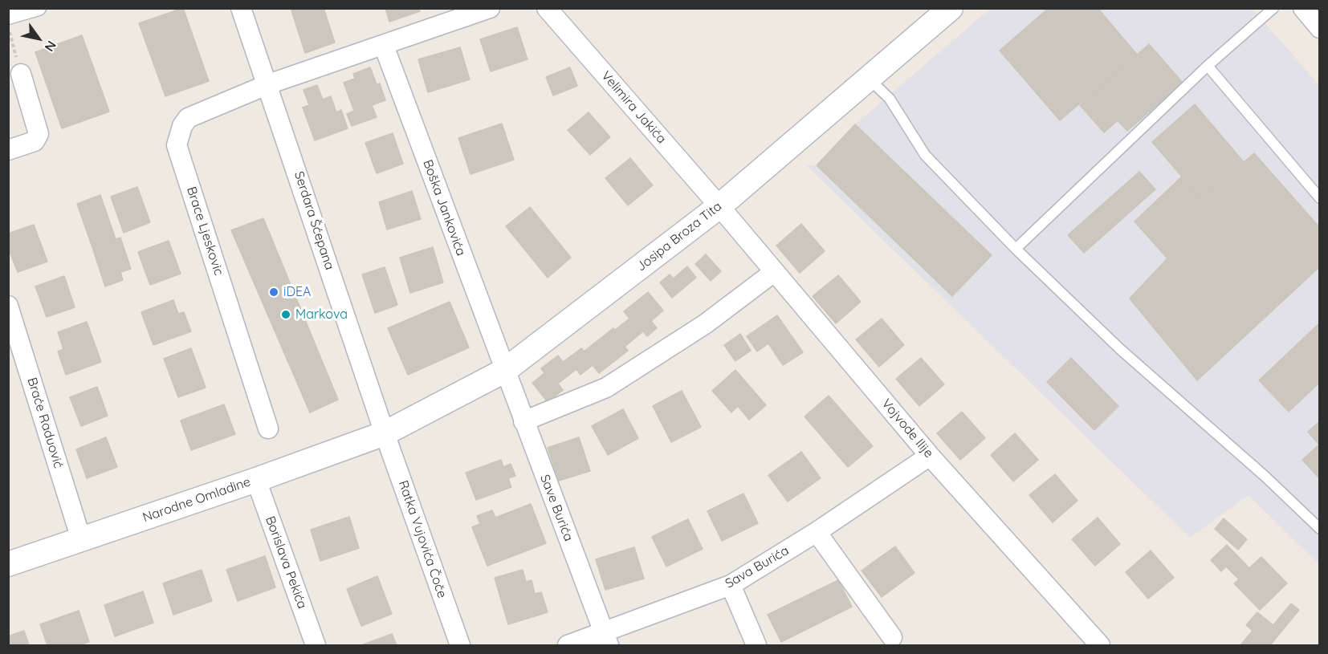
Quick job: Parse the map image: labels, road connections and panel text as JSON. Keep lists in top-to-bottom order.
{
  "streets": {
    "street": [
      "Velimira Jakića",
      "Boška Jankovića",
      "Serdara Šćepana",
      "Brace Ljeskovic",
      "Josipa Broza Tita",
      "Braće Raduović",
      "Vojvode Ilije",
      "Narodne Omladine",
      "Save Burića",
      "Ratka Vujovića Čoče",
      "Borislava Pekića",
      "Sava Burića"
    ]
  },
  "crossings": [
    ["Velimira Jakića", "Josipa Broza Tita"],
    ["Velimira Jakića", "Vojvode Ilije"],
    ["Boška Jankovića", "Josipa Broza Tita"],
    ["Boška Jankovića", "Save Burića"],
    ["Serdara Šćepana", "Brace Ljeskovic"],
    ["Serdara Šćepana", "Josipa Broza Tita"],
    ["Serdara Šćepana", "Narodne Omladine"],
    ["Serdara Šćepana", "Ratka Vujovića Čoče"],
    ["Josipa Broza Tita", "Vojvode Ilije"],
    ["Josipa Broza Tita", "Narodne Omladine"],
    ["Josipa Broza Tita", "Save Burića"],
    ["Josipa Broza Tita", "Ratka Vujovića Čoče"],
    ["Braće Raduović", "Narodne Omladine"],
    ["Vojvode Ilije", "Sava Burića"],
    ["Narodne Omladine", "Ratka Vujovića Čoče"],
    ["Narodne Omladine", "Borislava Pekića"],
    ["Save Burića", "Sava Burića"]
  ],
  "places": ["iDEA", "Markova"],
  "north": "bottom right"
}
